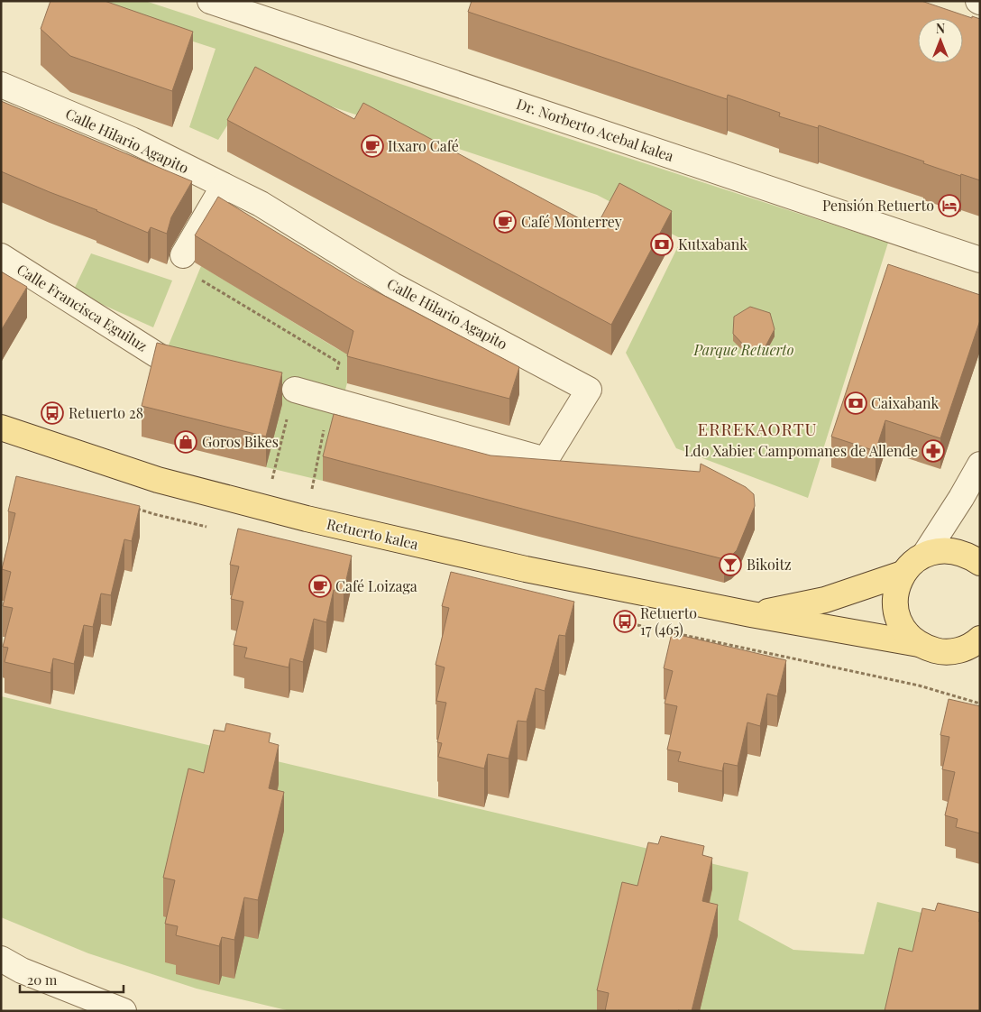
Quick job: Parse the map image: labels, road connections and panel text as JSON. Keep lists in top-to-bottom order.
{
  "streets": {
    "main road": ["Retuerto kalea"],
    "street": ["Dr. Norberto Acebal kalea", "Calle Hilario Agapito", "Calle Francisca Eguiluz"]
  },
  "districts": ["ERREKAORTU"],
  "parks": ["Parque Retuerto"],
  "places": {
    "cafe": ["Itxaro Café", "Café Monterrey", "Café Loizaga"],
    "hotel": ["Pensión Retuerto"],
    "bank": ["Kutxabank", "Caixabank"],
    "bus stop": ["Retuerto 28", "Retuerto 17 (465)"],
    "shop": ["Goros Bikes"],
    "pharmacy": ["Ldo Xabier Campomanes de Allende"],
    "bar": ["Bikoitz"]
  },
  "scale_bar": "20 m",
  "north": "top"
}
